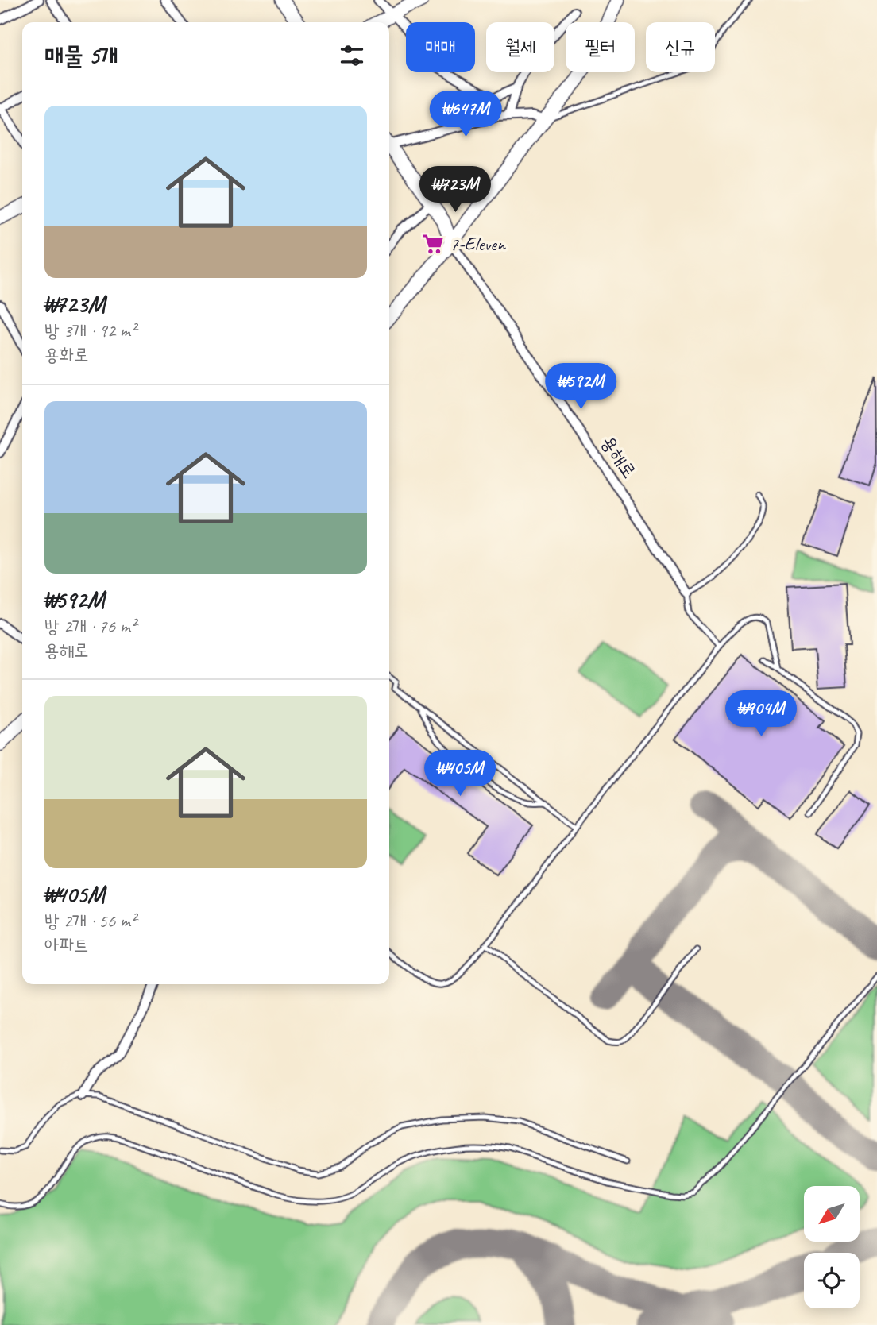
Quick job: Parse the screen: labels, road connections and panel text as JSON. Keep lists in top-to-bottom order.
{
  "streets": {
    "street": ["용해로"]
  },
  "places": {
    "supermarket": ["7-Eleven"]
  },
  "north": "bottom left",
  "page": {
    "chip": [
      "매매",
      "월세",
      "필터",
      "신규"
    ],
    "heading": "매물 5개",
    "list": [
      {
        "name": "₩723M",
        "note": "방 3개 · 92 m² · 용화로"
      },
      {
        "name": "₩592M",
        "note": "방 2개 · 76 m² · 용해로"
      },
      {
        "name": "₩405M",
        "note": "방 2개 · 56 m² · 아파트"
      }
    ],
    "price": [
      "₩647M",
      "₩723M",
      "₩592M",
      "₩904M",
      "₩405M"
    ]
  }
}
